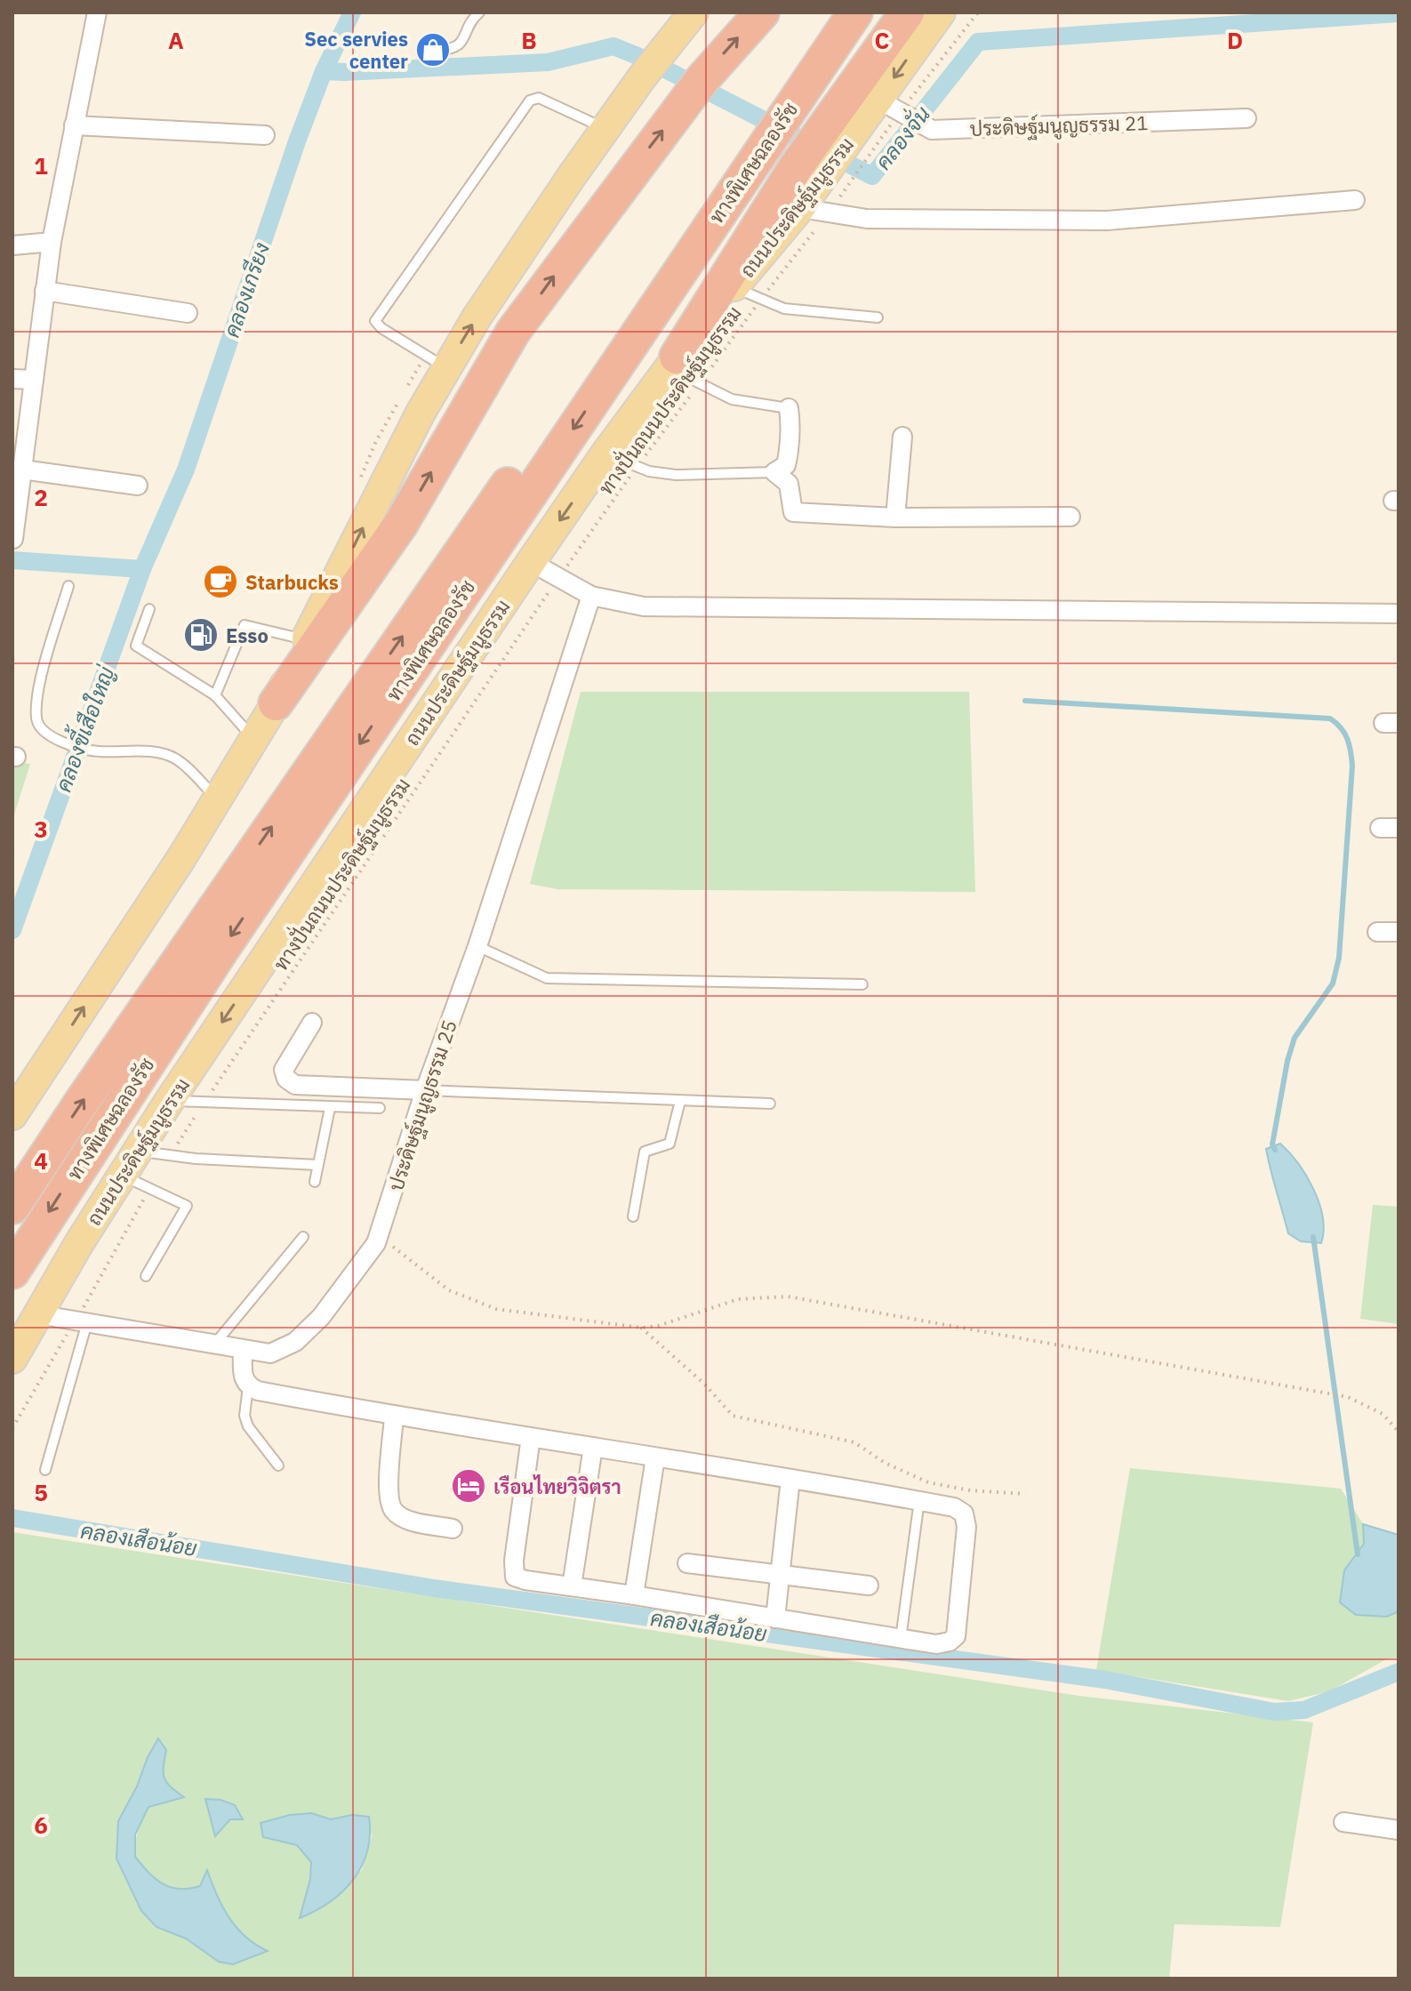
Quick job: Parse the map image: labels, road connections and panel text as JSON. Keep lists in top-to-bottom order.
{
  "streets": {
    "highway": ["ทางพิเศษฉลองรัช"],
    "main road": ["ถนนประดิษฐ์มนูธรรม"],
    "street": ["ประดิษฐ์มนูญธรรม 21", "ประดิษฐ์มนูญธรรม 25"],
    "path": ["ทางปั่นถนนประดิษฐ์มนูธรรม"]
  },
  "crossings": [
    ["ประดิษฐ์มนูญธรรม 21", "ถนนประดิษฐ์มนูธรรม"],
    ["ประดิษฐ์มนูญธรรม 21", "ทางปั่นถนนประดิษฐ์มนูธรรม"],
    ["ถนนประดิษฐ์มนูธรรม", "ทางปั่นถนนประดิษฐ์มนูธรรม"],
    ["ถนนประดิษฐ์มนูธรรม", "ประดิษฐ์มนูญธรรม 25"]
  ],
  "water": [
    "คลองจั่น",
    "คลองเกรียง",
    "คลองขี้เสือใหญ่",
    "คลองเสือน้อย"
  ],
  "places": {
    "shop": ["Sec servies center"],
    "cafe": ["Starbucks"],
    "fuel station": ["Esso"],
    "hotel": ["เรือนไทยวิจิตรา"]
  },
  "grid": {
    "columns": [
      "A",
      "B",
      "C",
      "D"
    ],
    "rows": [
      "1",
      "2",
      "3",
      "4",
      "5",
      "6"
    ]
  }
}
